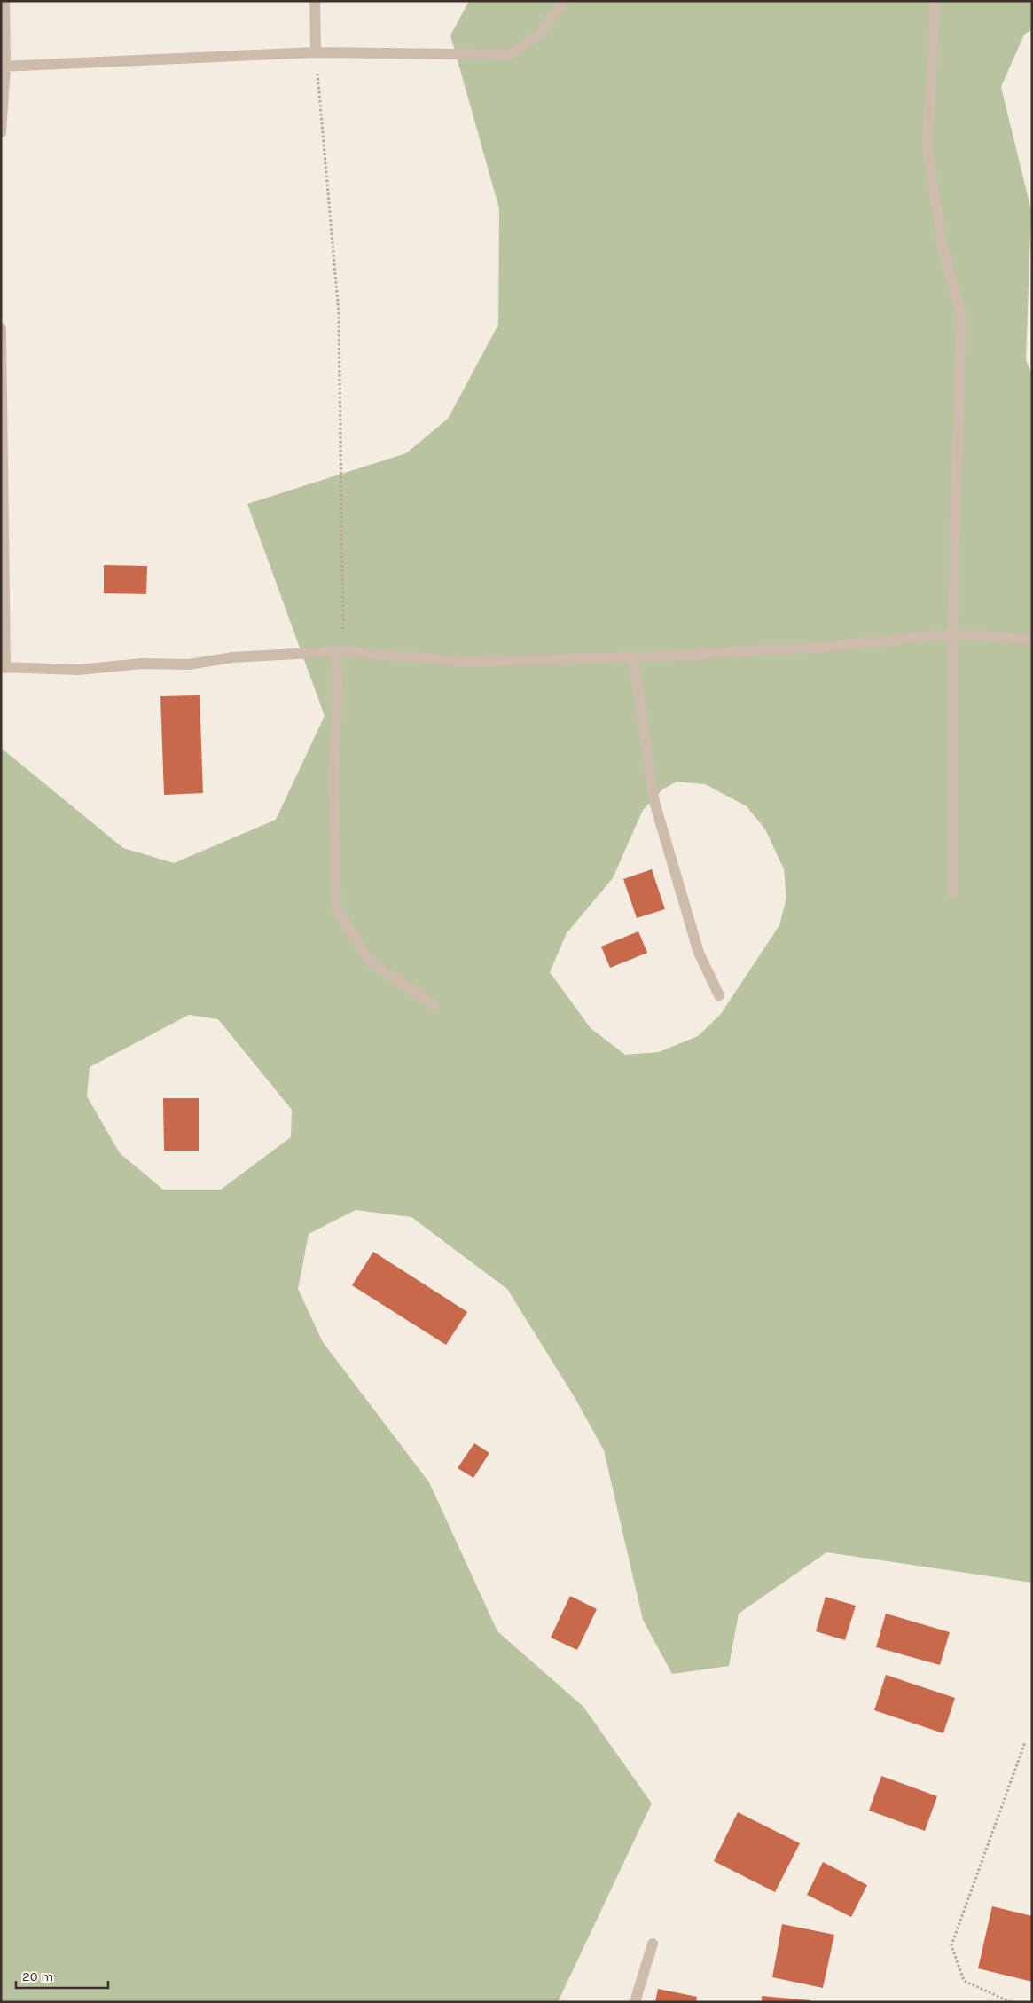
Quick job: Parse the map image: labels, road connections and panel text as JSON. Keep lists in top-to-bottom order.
{
  "scale_bar": "20 m"
}
